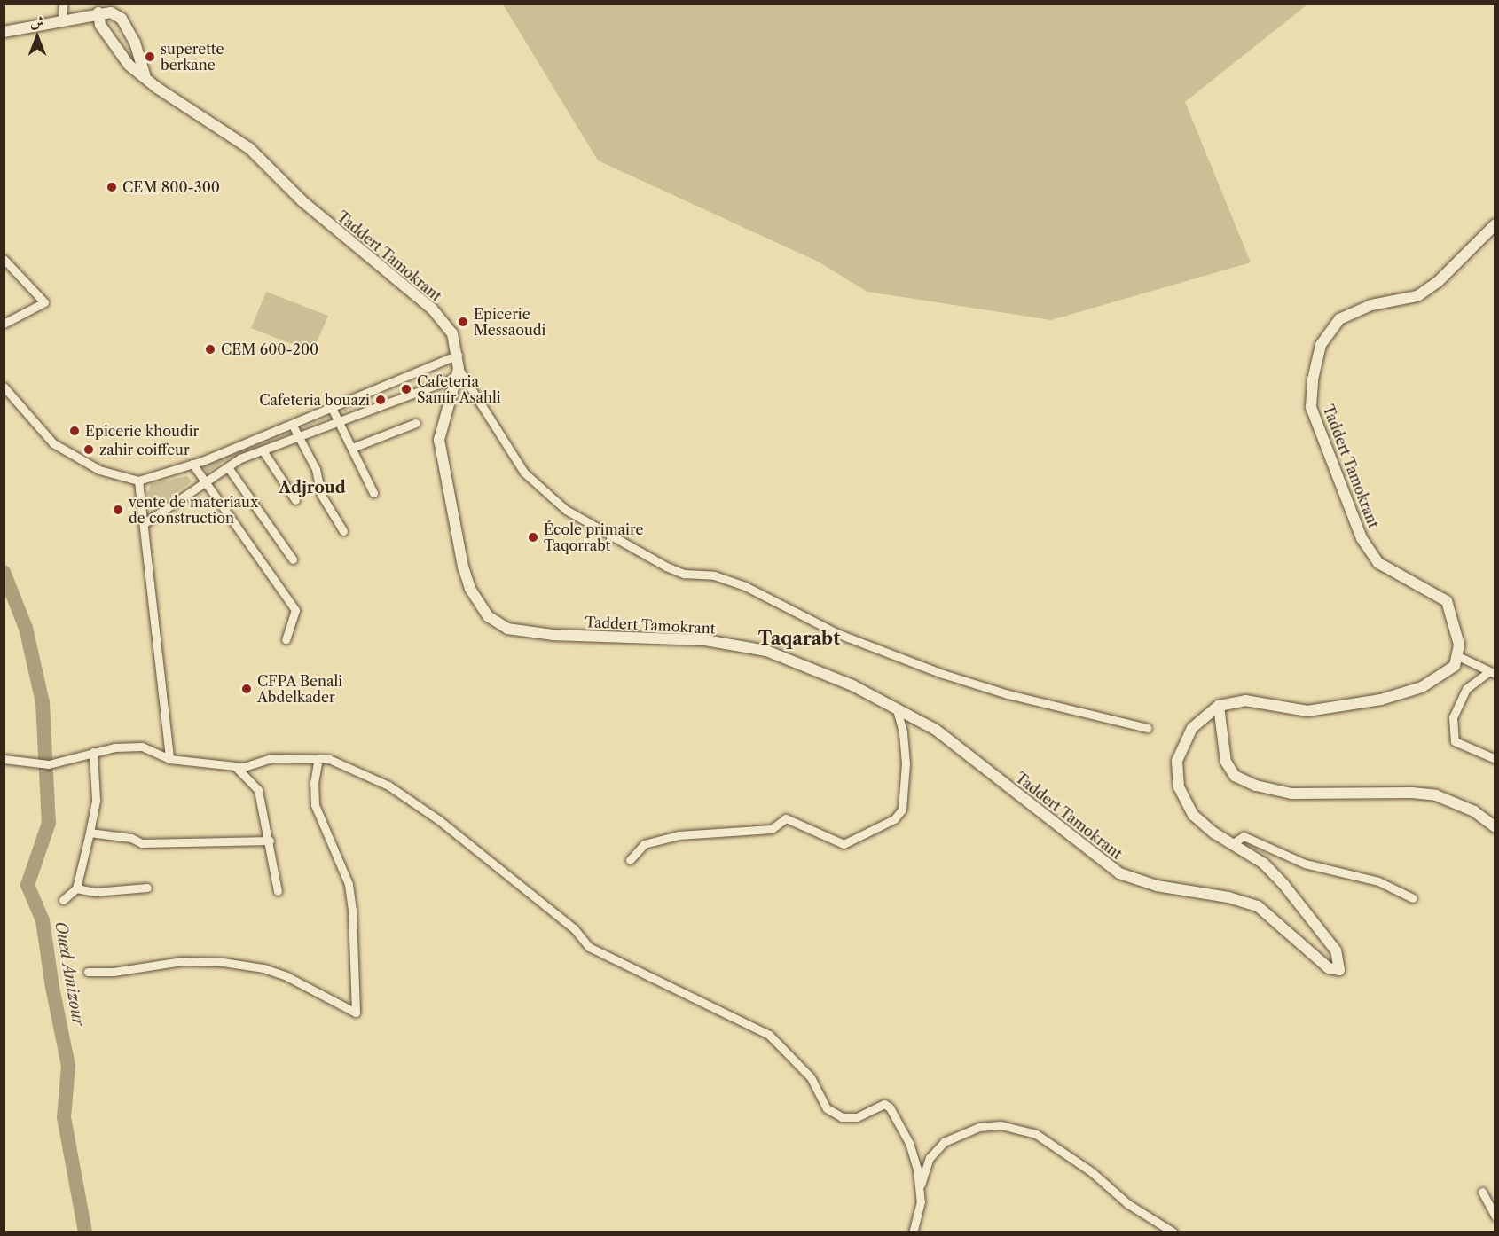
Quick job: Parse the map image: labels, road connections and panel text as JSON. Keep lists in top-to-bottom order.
{
  "streets": {
    "main road": ["Taddert Tamokrant"]
  },
  "districts": ["Adjroud", "Taqarabt"],
  "water": ["Oued Amizour"],
  "places": [
    "superette berkane",
    "CEM 800-300",
    "Epicerie Messaoudi",
    "CEM 600-200",
    "Cafeteria Samir Asahli",
    "Cafeteria bouazi",
    "Epicerie khoudir",
    "zahir coiffeur",
    "vente de materiaux de construction",
    "École primaire Taqorrabt",
    "CFPA Benali Abdelkader"
  ],
  "north": "top"
}
